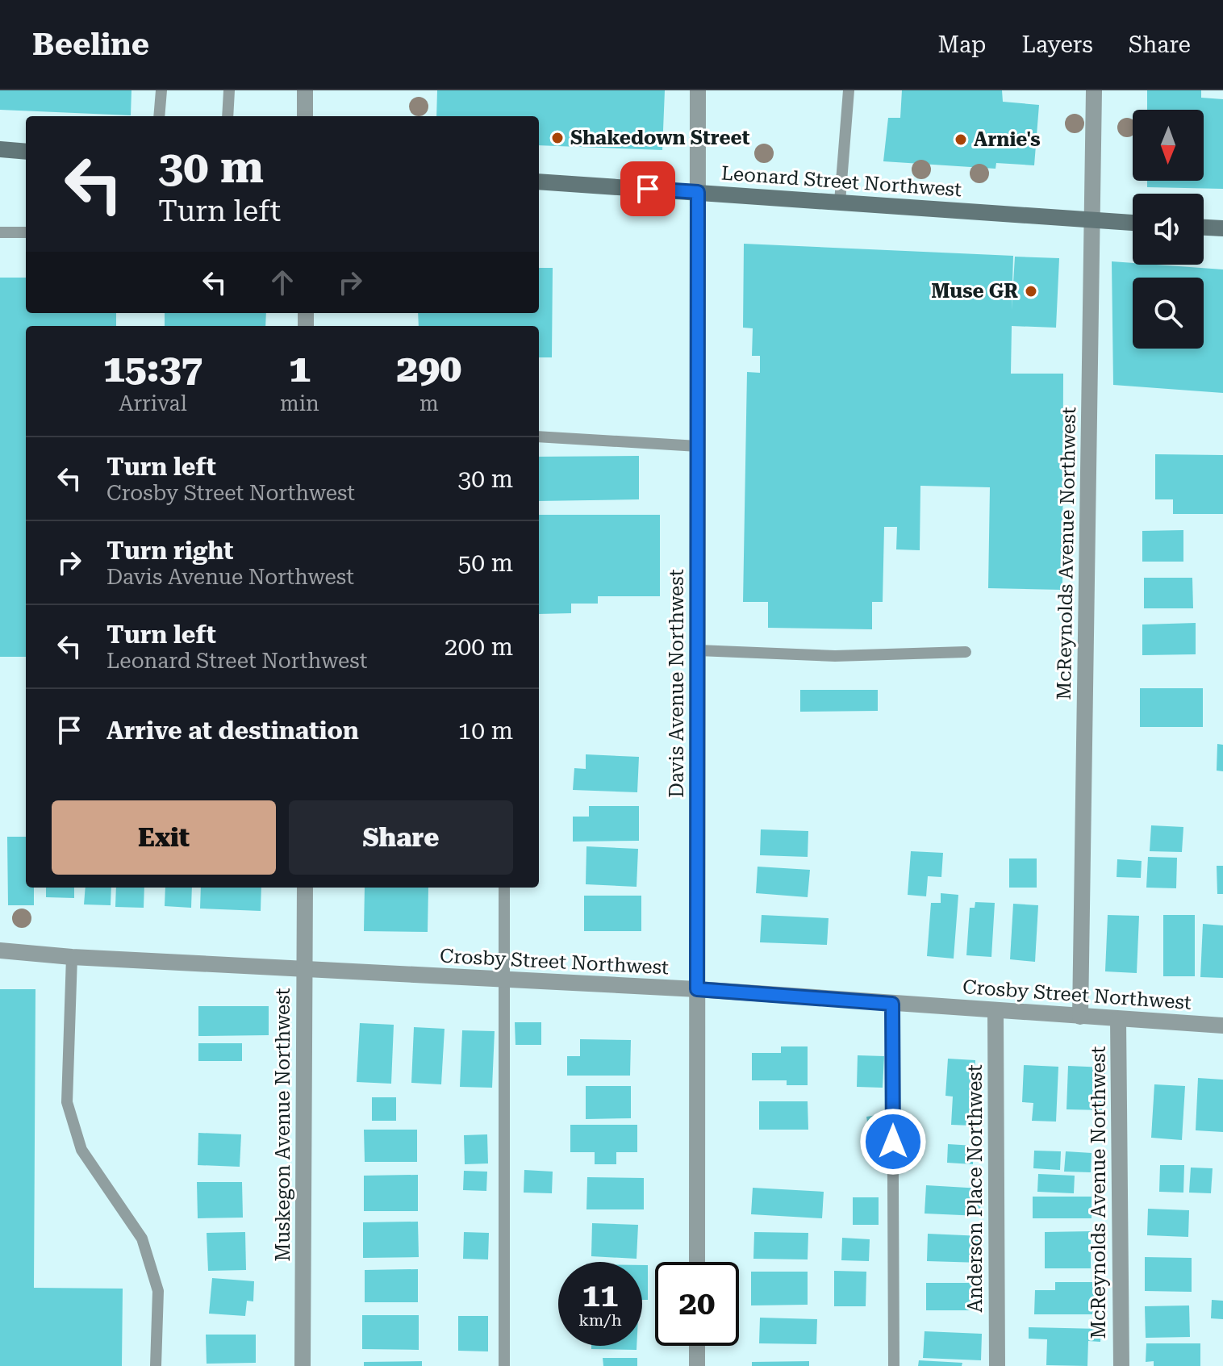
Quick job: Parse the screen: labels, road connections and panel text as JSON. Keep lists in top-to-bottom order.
{
  "streets": {
    "main road": ["Leonard Street Northwest"],
    "street": [
      "McReynolds Avenue Northwest",
      "Davis Avenue Northwest",
      "Crosby Street Northwest",
      "Muskegon Avenue Northwest",
      "Anderson Place Northwest"
    ]
  },
  "crossings": [
    ["Leonard Street Northwest", "McReynolds Avenue Northwest"],
    ["Leonard Street Northwest", "Davis Avenue Northwest"],
    ["McReynolds Avenue Northwest", "Crosby Street Northwest"],
    ["Davis Avenue Northwest", "Crosby Street Northwest"],
    ["Crosby Street Northwest", "Muskegon Avenue Northwest"],
    ["Crosby Street Northwest", "Anderson Place Northwest"]
  ],
  "places": ["Shakedown Street", "Arnie's", "Muse GR"],
  "north": "bottom",
  "page": {
    "header": "Beeline",
    "nav": ["Map", "Layers", "Share"],
    "turn": ["30 m", "Turn left"],
    "eta": [
      "15:37",
      "Arrival",
      "1",
      "min",
      "290",
      "m"
    ],
    "list": [
      {
        "name": "Turn left",
        "note": "Crosby Street Northwest",
        "value": "30 m"
      },
      {
        "name": "Turn right",
        "note": "Davis Avenue Northwest",
        "value": "50 m"
      },
      {
        "name": "Turn left",
        "note": "Leonard Street Northwest",
        "value": "200 m"
      },
      {
        "name": "Arrive at destination",
        "value": "10 m"
      }
    ],
    "buttons": ["Exit", "Share"],
    "speed": "11 km/h",
    "limit": "20"
  }
}
